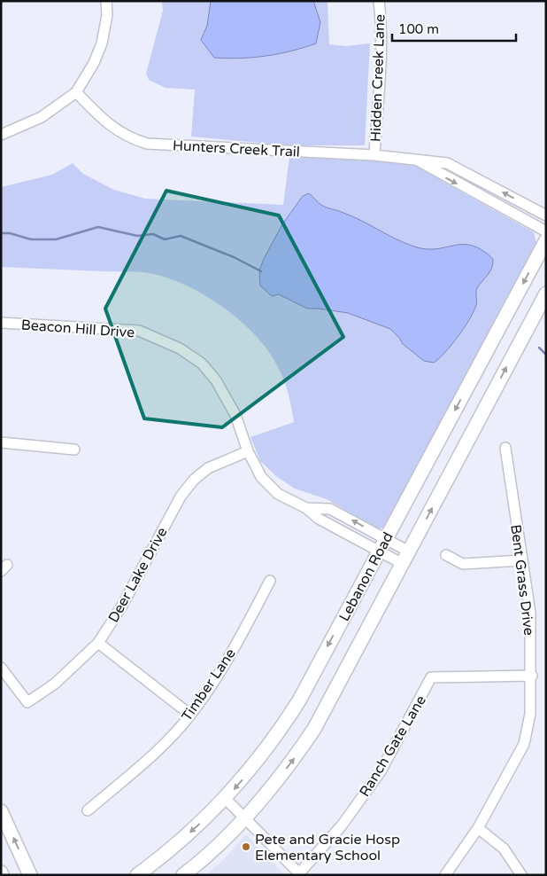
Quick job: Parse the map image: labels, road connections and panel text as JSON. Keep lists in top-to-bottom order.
{
  "streets": {
    "main road": ["Lebanon Road"],
    "street": [
      "Hidden Creek Lane",
      "Hunters Creek Trail",
      "Beacon Hill Drive",
      "Deer Lake Drive",
      "Bent Grass Drive",
      "Timber Lane",
      "Ranch Gate Lane"
    ]
  },
  "crossings": [
    ["Hidden Creek Lane", "Hunters Creek Trail"],
    ["Beacon Hill Drive", "Deer Lake Drive"],
    ["Beacon Hill Drive", "Lebanon Road"],
    ["Bent Grass Drive", "Ranch Gate Lane"]
  ],
  "places": ["Pete and Gracie Hosp Elementary School"],
  "scale_bar": "100 m"
}
